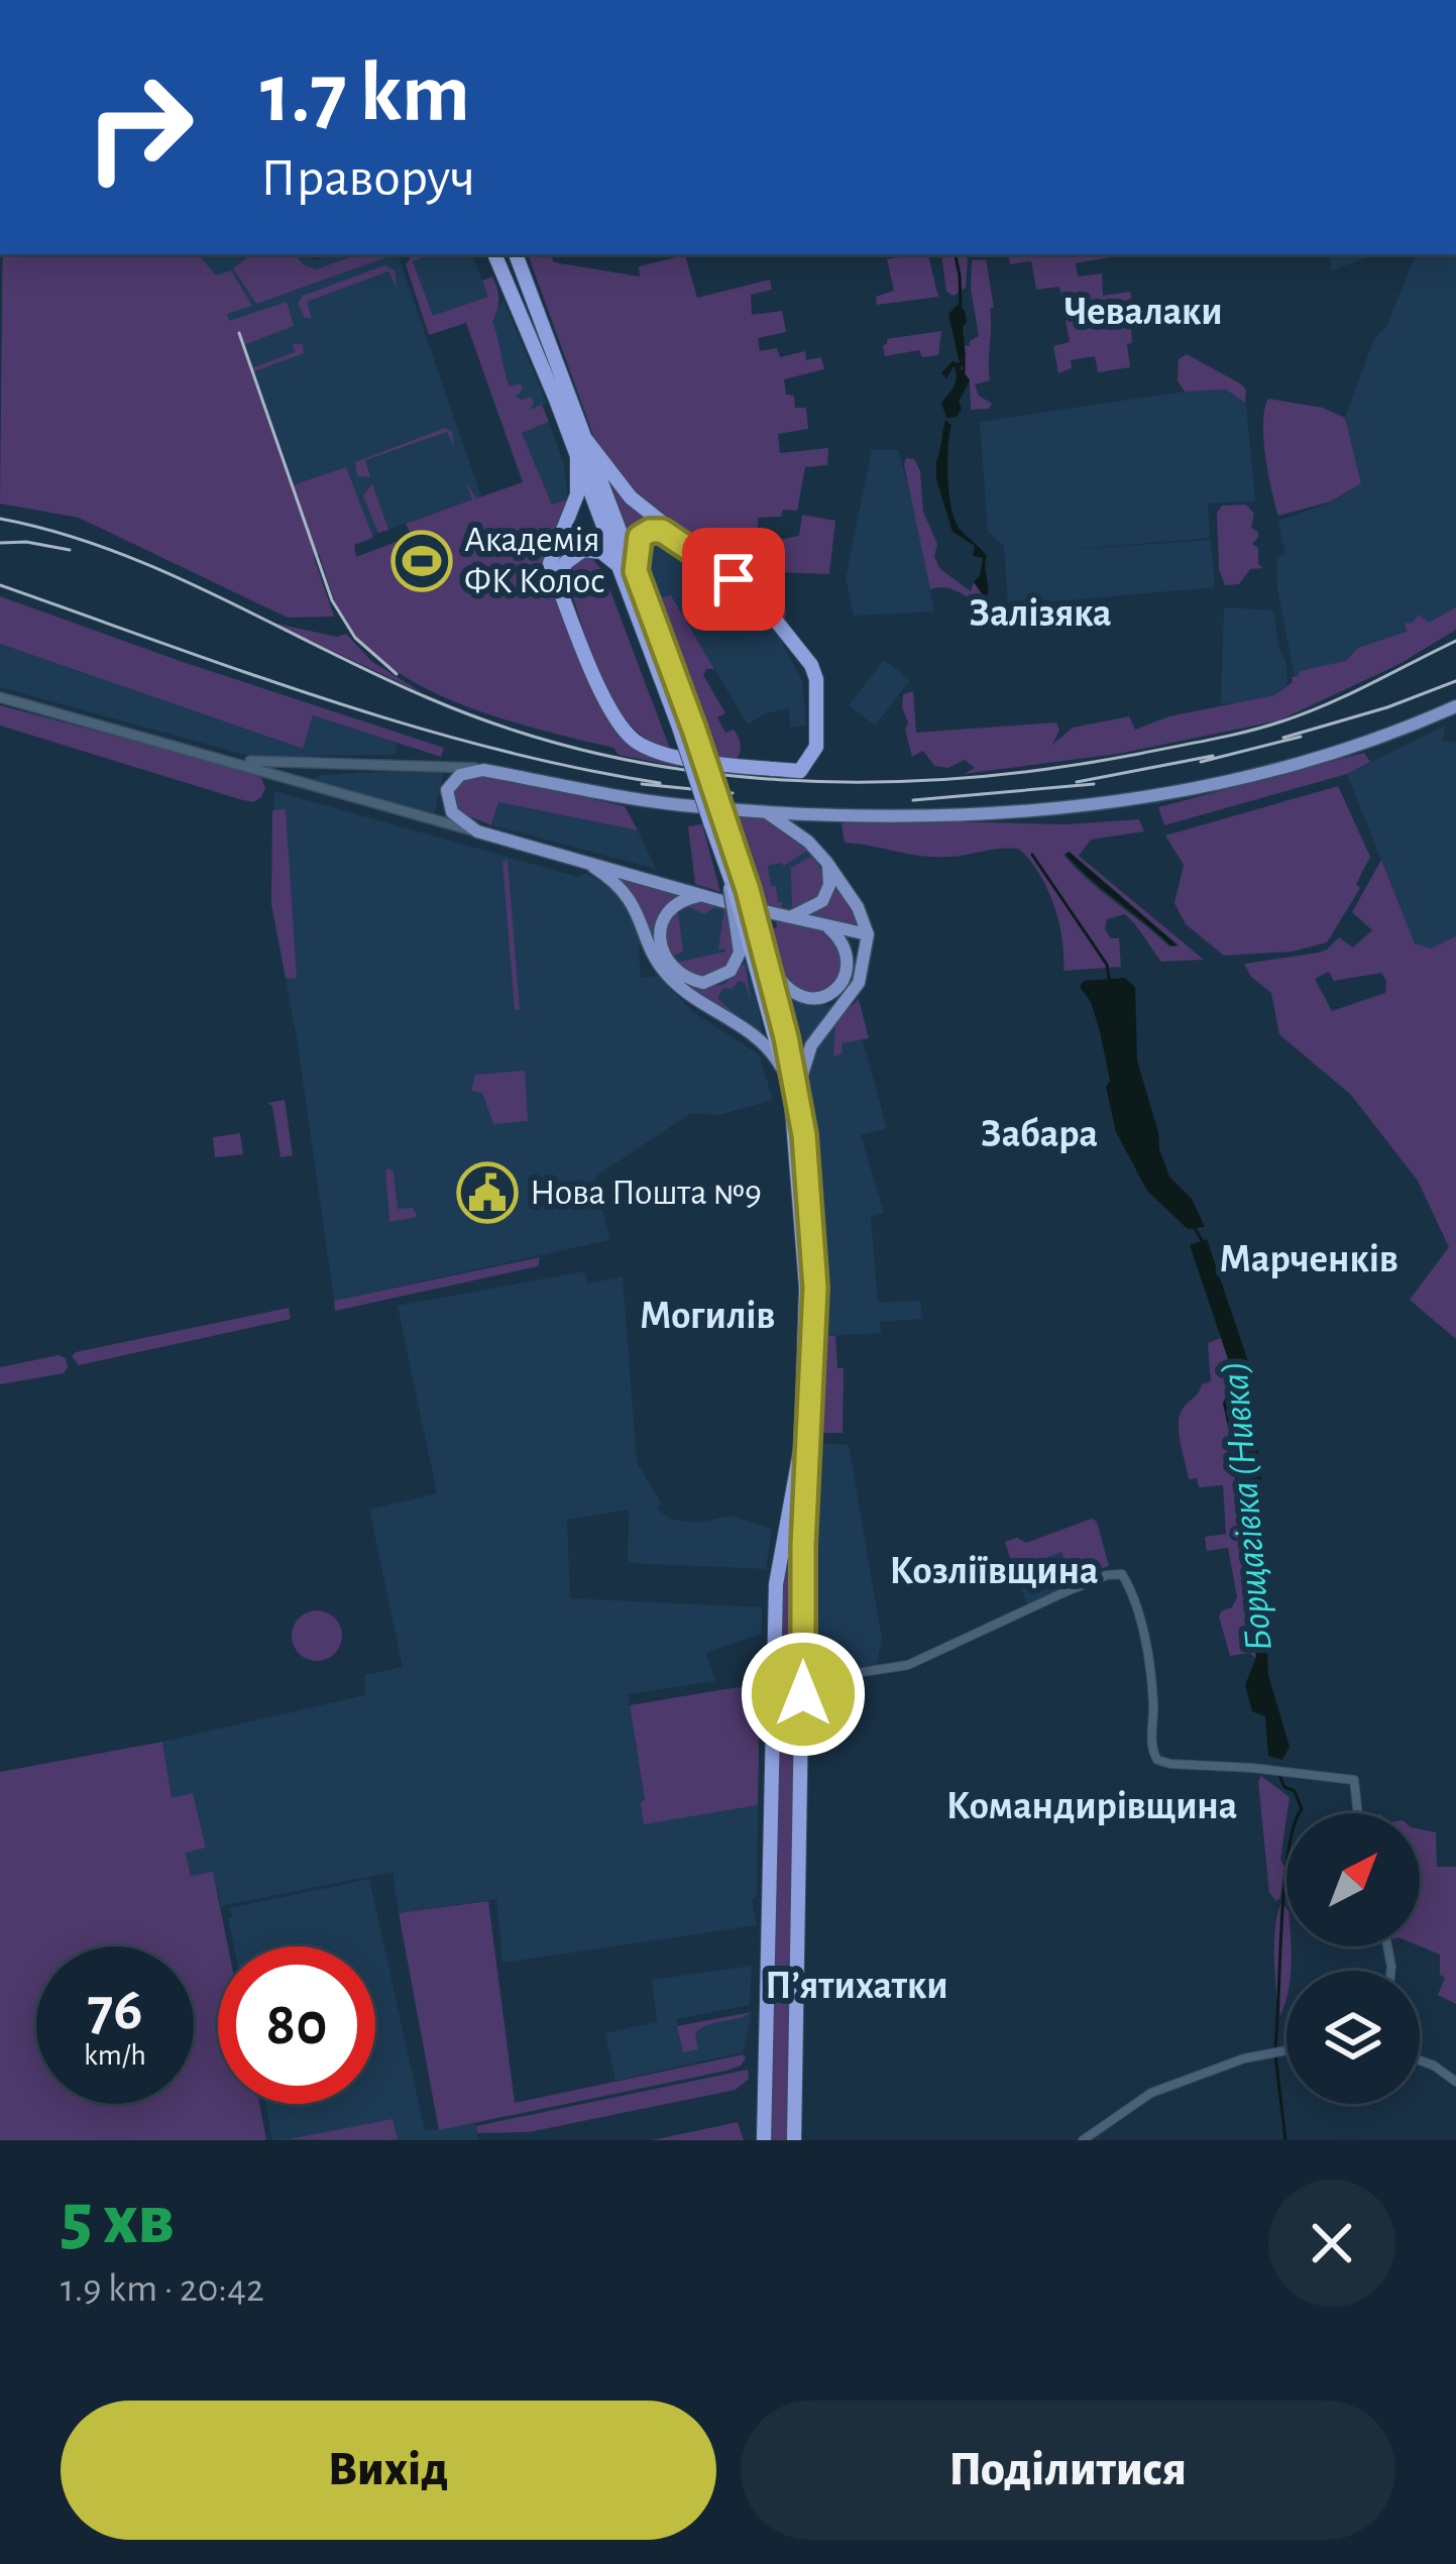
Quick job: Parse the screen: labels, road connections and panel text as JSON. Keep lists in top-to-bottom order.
{
  "districts": [
    "Чевалаки",
    "Залізяка",
    "Забара",
    "Марченків",
    "Могилів",
    "Козліївщина",
    "Командирівщина",
    "Пʼятихатки"
  ],
  "water": ["Борщагівка (Нивка)"],
  "places": {
    "sports": ["Академія ФК Колос"],
    "public building": ["Нова Пошта №9"]
  },
  "north": "top right",
  "page": {
    "turn": ["1.7 km", "Праворуч"],
    "speed": "76 km/h",
    "limit": "80",
    "heading": ["5 хв", "1.9 km · 20:42"],
    "buttons": ["Вихід", "Поділитися"]
  }
}
